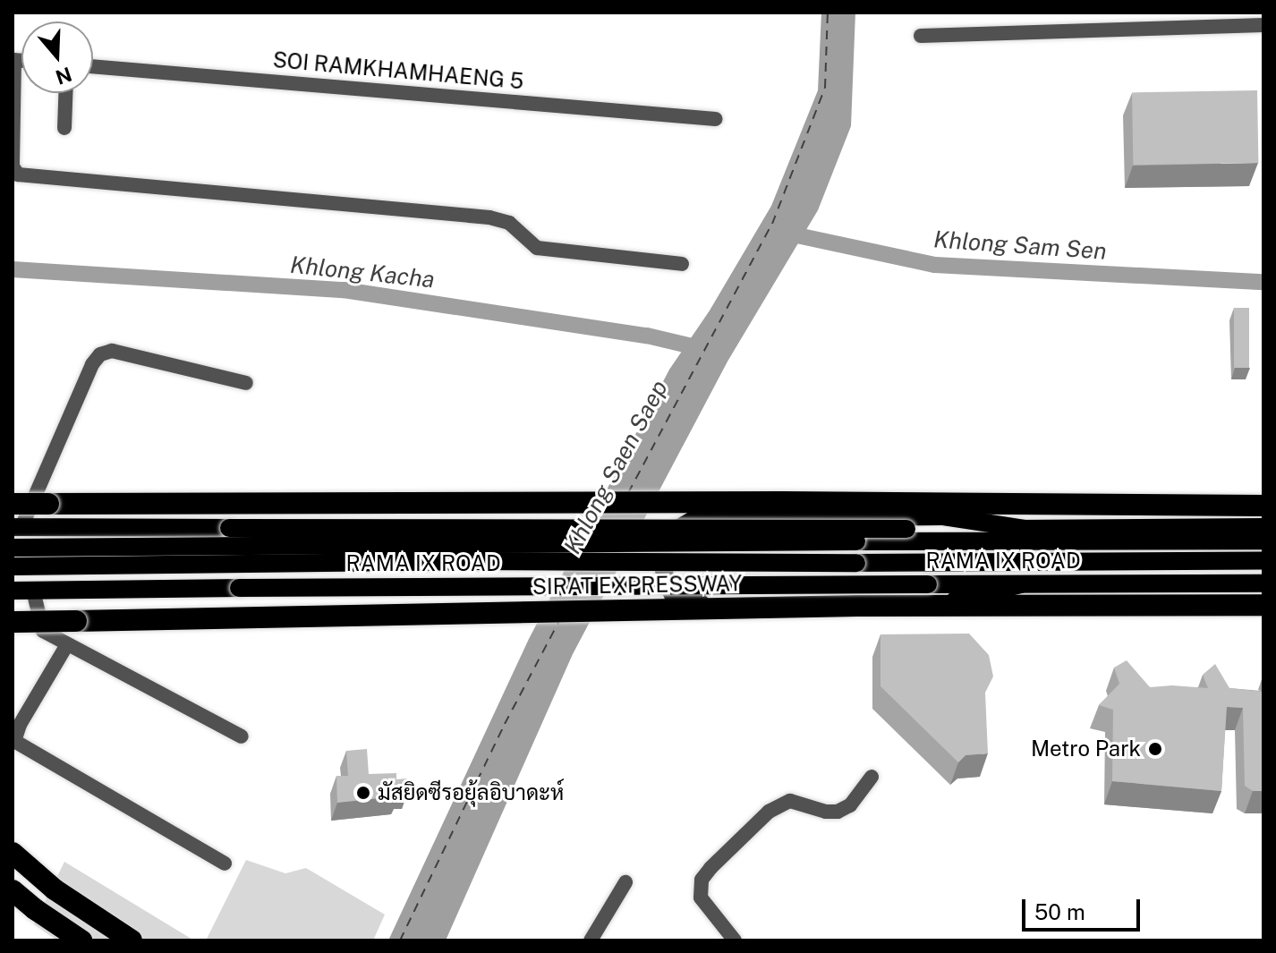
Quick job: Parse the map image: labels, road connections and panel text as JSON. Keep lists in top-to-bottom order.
{
  "streets": {
    "highway": ["SIRAT EXPRESSWAY"],
    "main road": ["RAMA IX ROAD"],
    "street": ["SOI RAMKHAMHAENG 5"]
  },
  "water": ["Khlong Sam Sen", "Khlong Kacha", "Khlong Saen Saep"],
  "places": ["Metro Park", "มัสยิดซีรอยุ้ลอิบาดะห์"],
  "scale_bar": "50 m",
  "north": "bottom"
}
